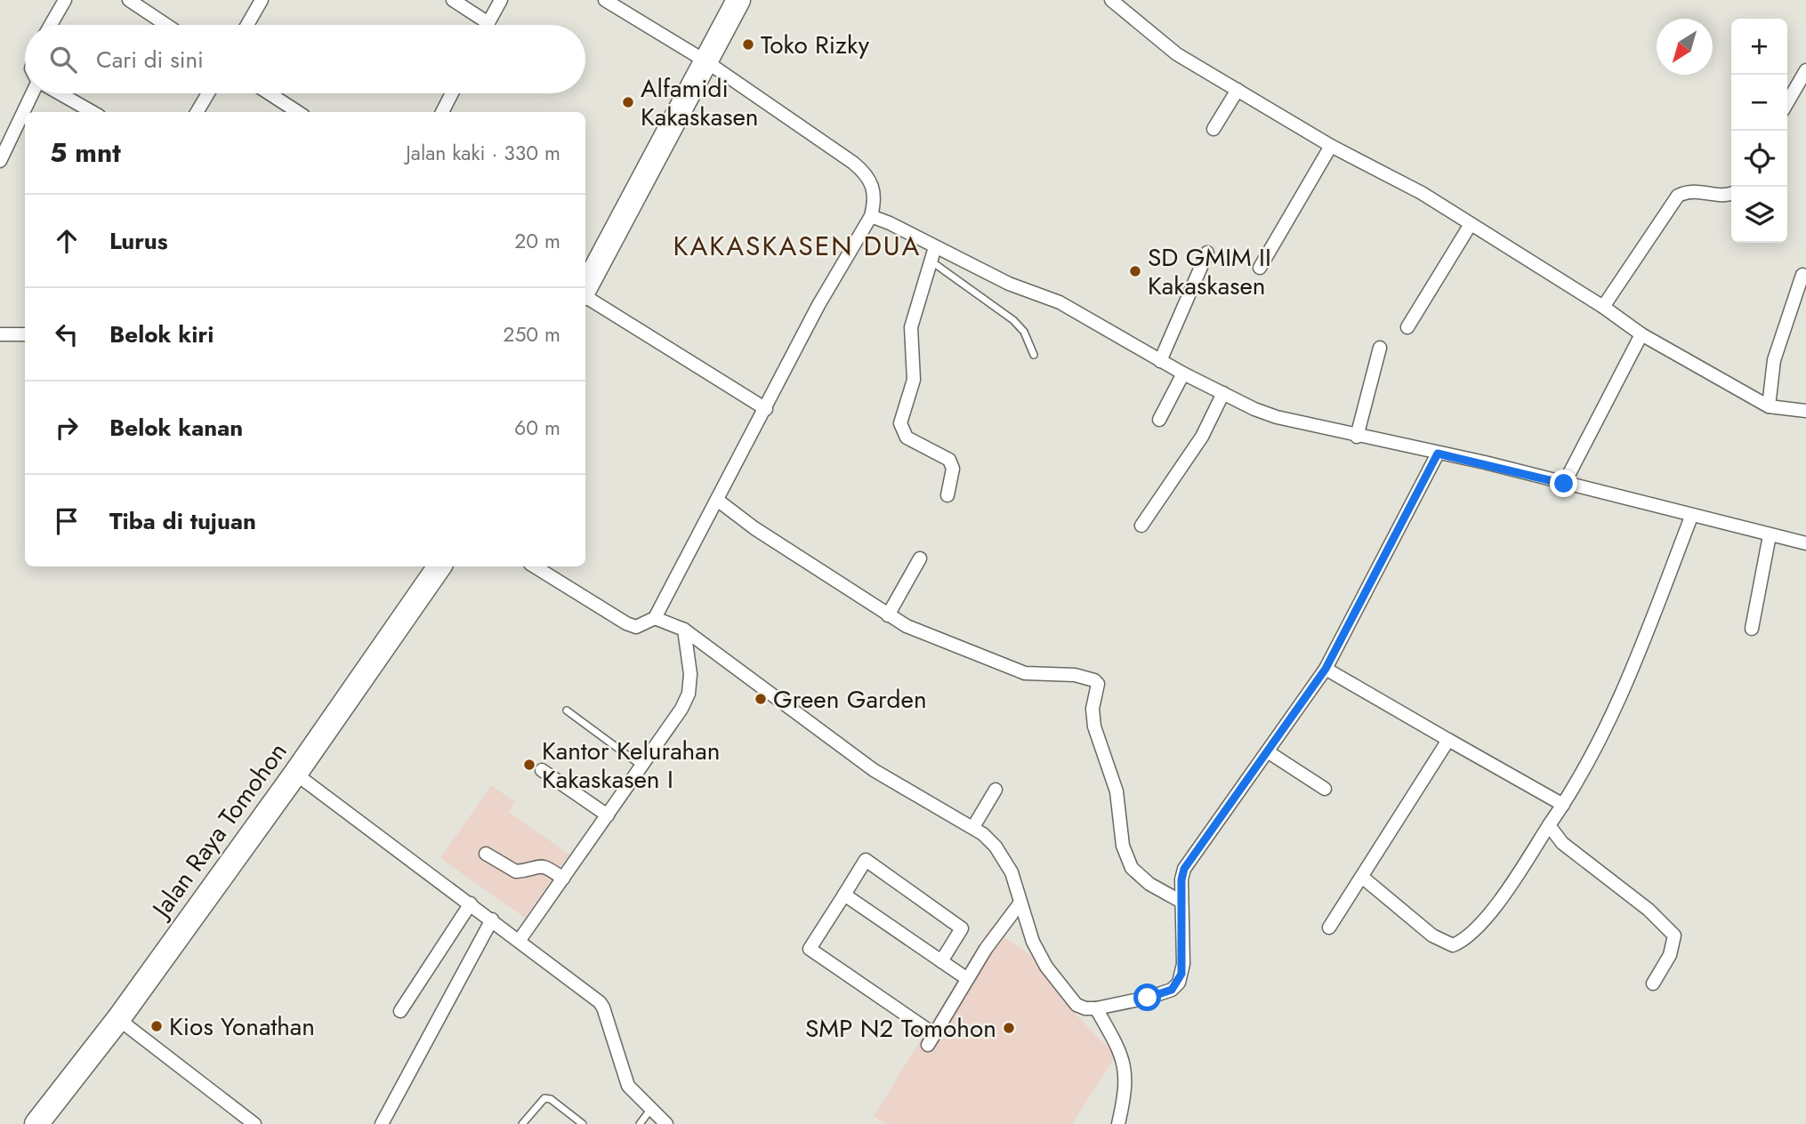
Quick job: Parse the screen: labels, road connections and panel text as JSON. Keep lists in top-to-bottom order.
{
  "streets": {
    "highway": ["Jalan Raya Tomohon"]
  },
  "districts": ["KAKASKASEN DUA"],
  "places": [
    "Toko Rizky",
    "Alfamidi Kakaskasen",
    "SD GMIM II Kakaskasen",
    "Green Garden",
    "Kantor Kelurahan Kakaskasen I",
    "Kios Yonathan",
    "SMP N2 Tomohon"
  ],
  "north": "bottom left",
  "page": {
    "map_buttons": ["+", "−"],
    "search": "Cari di sini",
    "heading": ["5 mnt", "Jalan kaki · 330 m"],
    "list": [
      ["Lurus", "20 m"],
      ["Belok kiri", "250 m"],
      ["Belok kanan", "60 m"],
      "Tiba di tujuan"
    ]
  }
}
